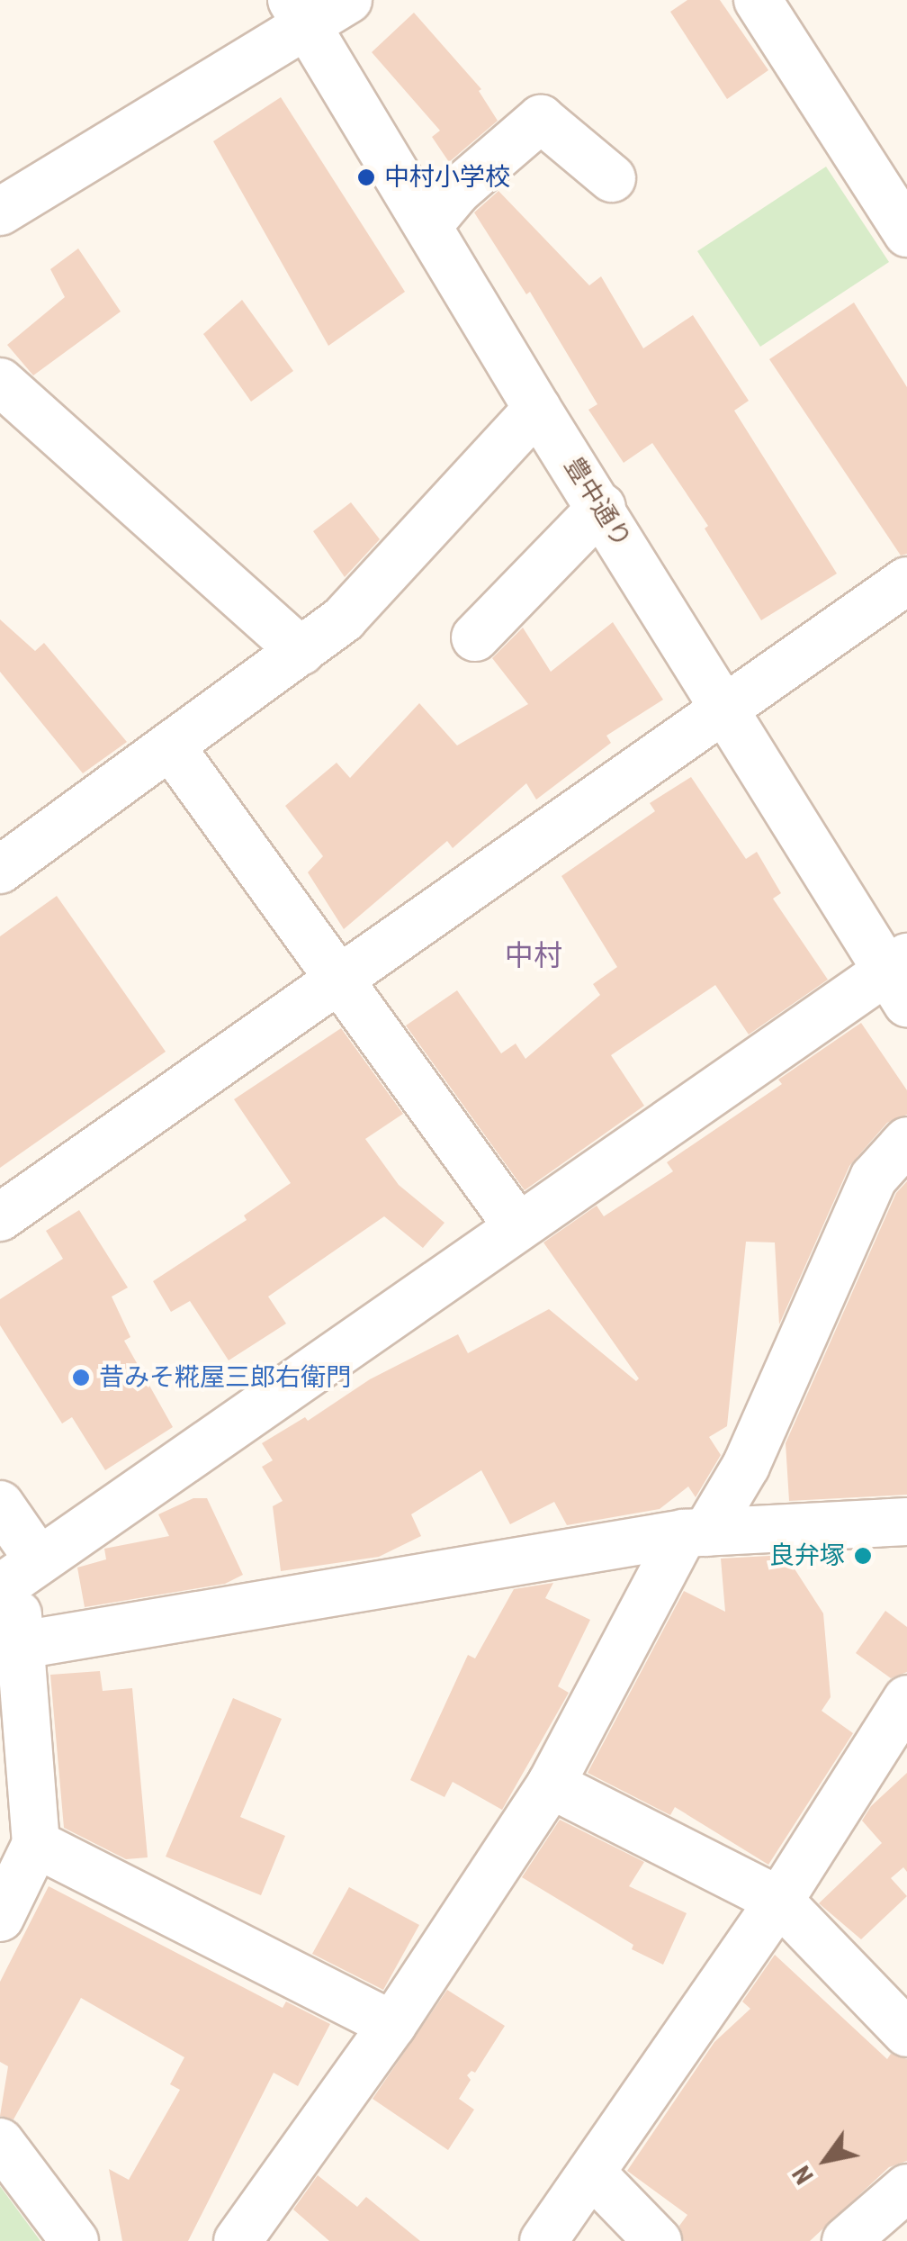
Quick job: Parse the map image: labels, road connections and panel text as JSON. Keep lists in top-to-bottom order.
{
  "streets": {
    "street": ["豊中通り"]
  },
  "districts": ["中村"],
  "places": ["中村小学校", "昔みそ糀屋三郎右衛門", "良弁塚"],
  "north": "bottom left"
}
